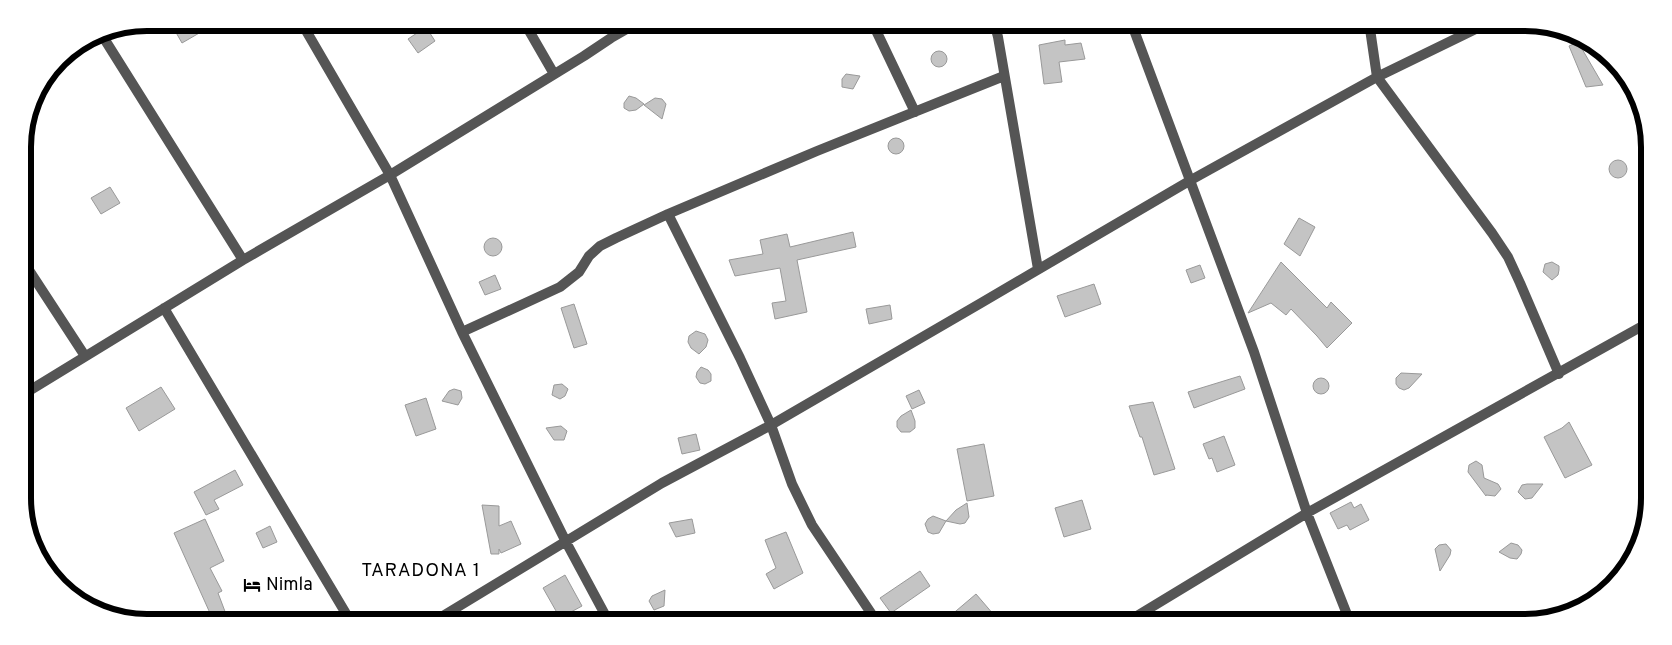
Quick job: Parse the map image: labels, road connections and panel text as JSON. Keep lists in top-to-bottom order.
{
  "districts": ["TARADONA 1"],
  "places": {
    "hotel": ["Nimla"]
  }
}
